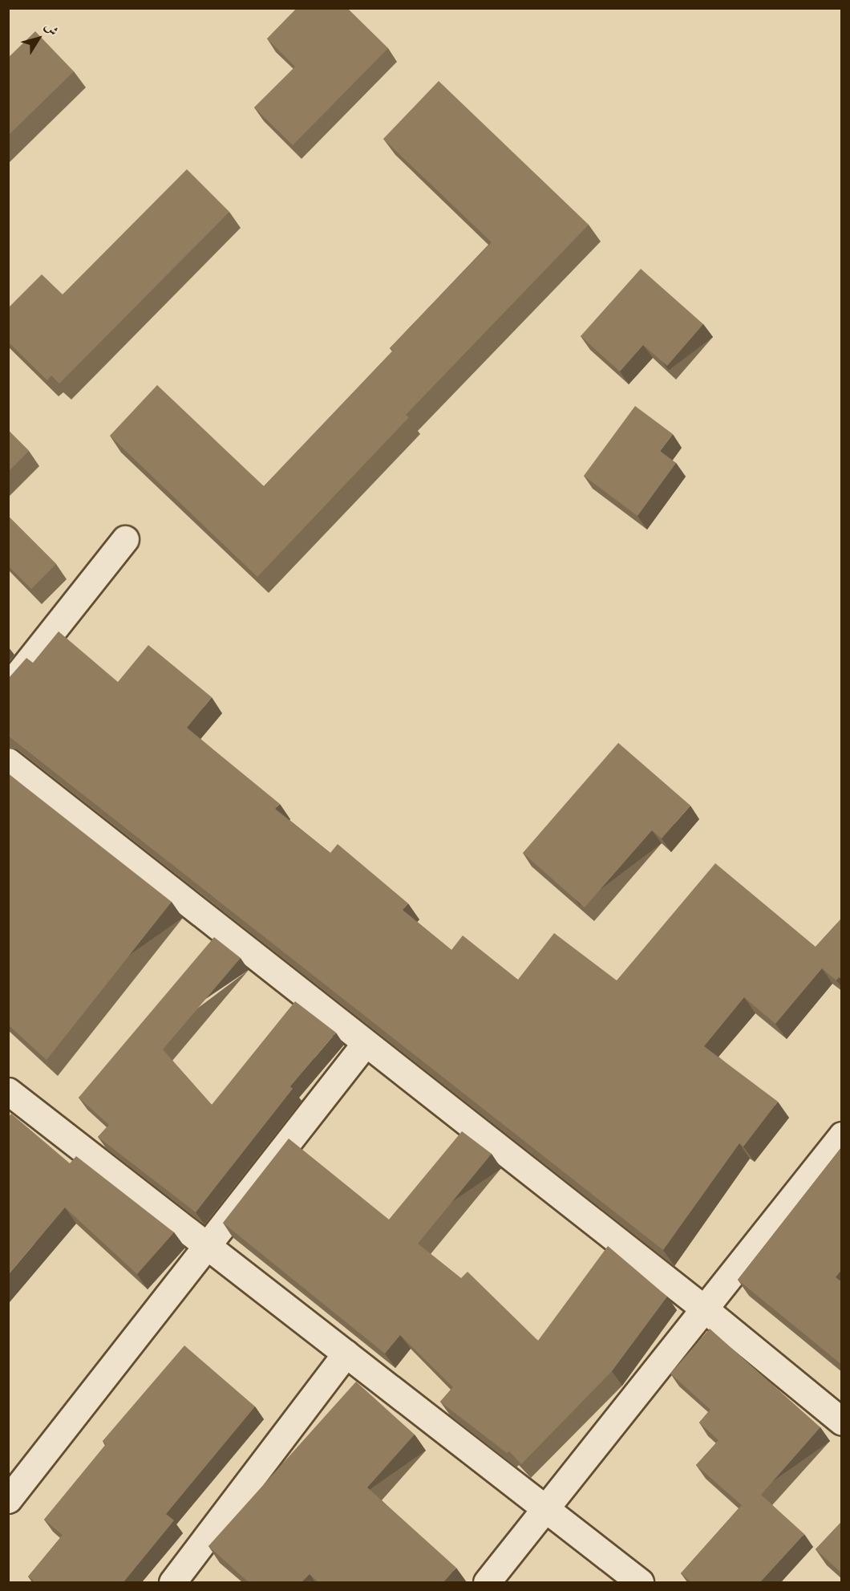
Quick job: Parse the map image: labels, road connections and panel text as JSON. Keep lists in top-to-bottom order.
{
  "north": "top right"
}
